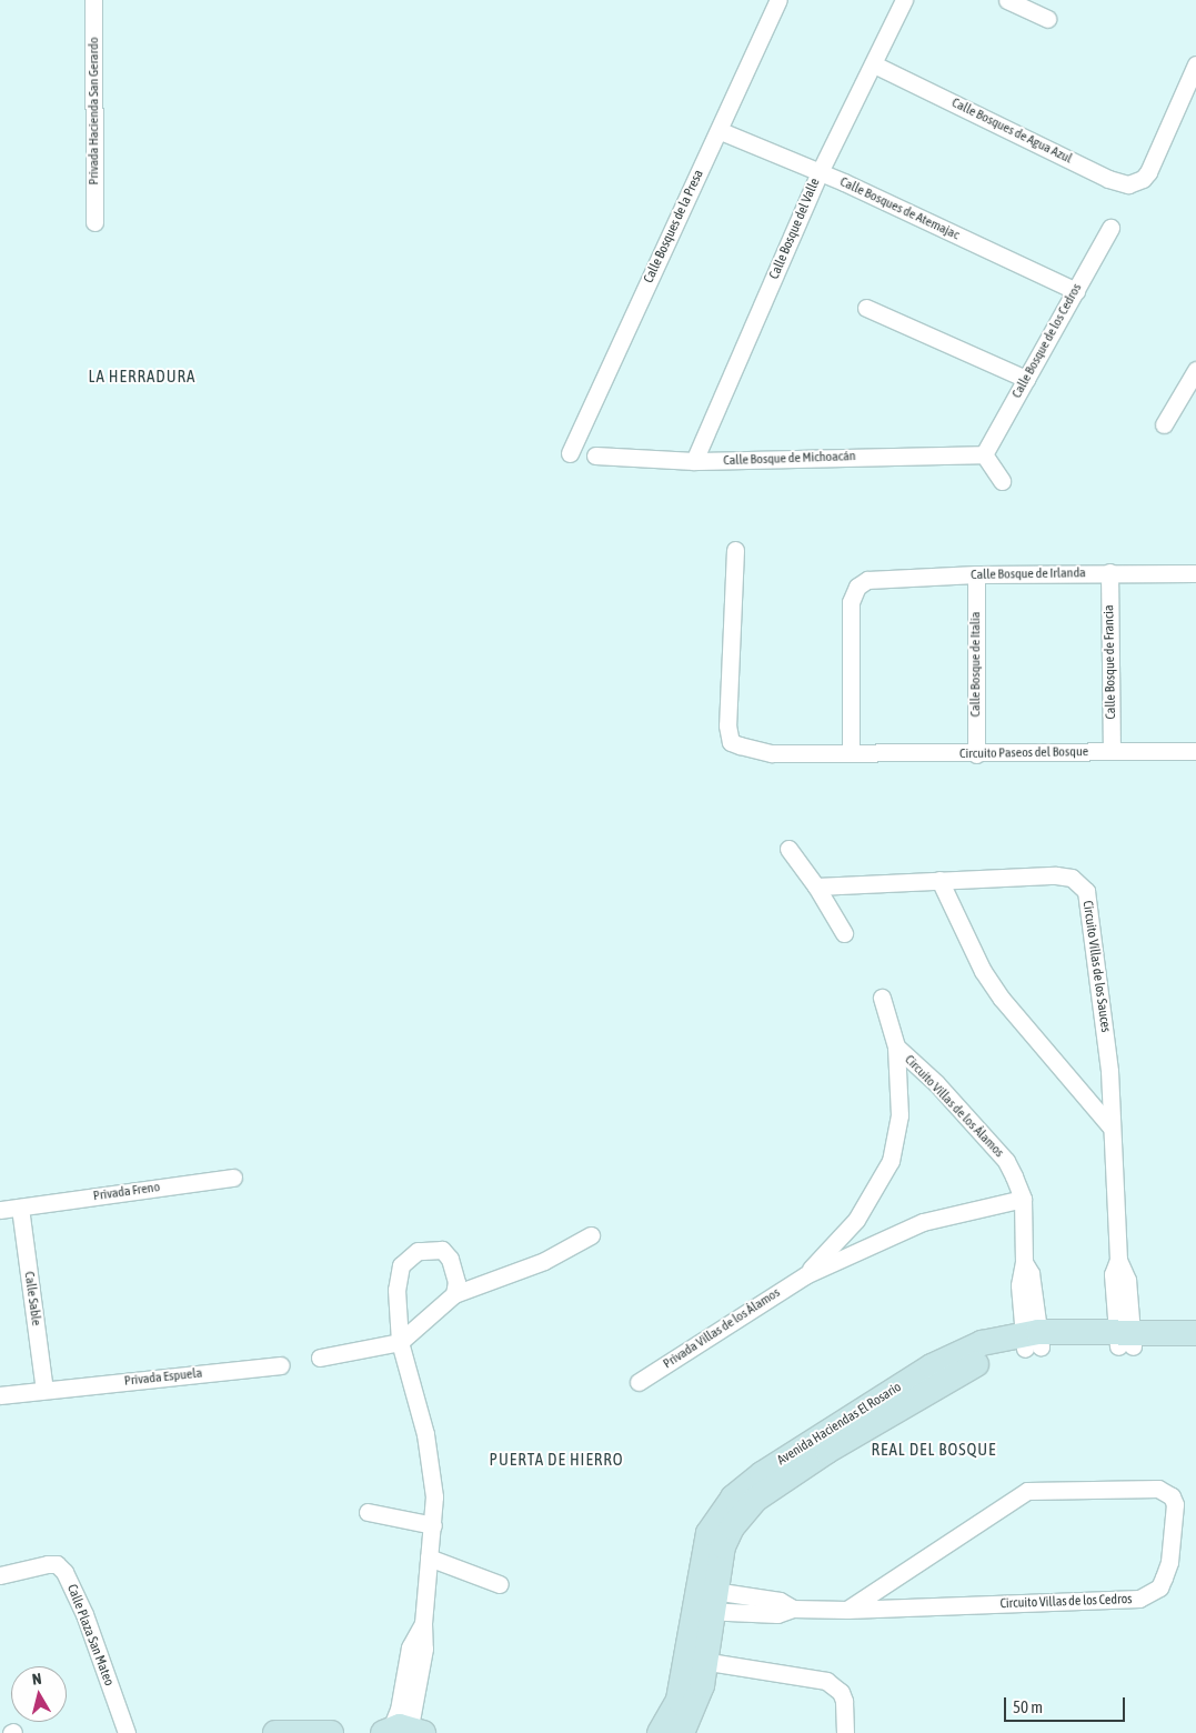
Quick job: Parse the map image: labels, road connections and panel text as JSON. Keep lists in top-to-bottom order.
{
  "streets": {
    "street": [
      "Privada Hacienda San Gerardo",
      "Calle Bosques de Agua Azul",
      "Calle Bosques de Atemajac",
      "Calle Bosques de la Presa",
      "Calle Bosque del Valle",
      "Calle Bosque de los Cedros",
      "Calle Bosque de Michoacán",
      "Calle Bosque de Irlanda",
      "Calle Bosque de Francia",
      "Calle Bosque de Italia",
      "Circuito Paseos del Bosque",
      "Circuito Villas de los Sauces",
      "Circuito Villas de los Álamos",
      "Privada Freno",
      "Calle Sable",
      "Privada Villas de los Álamos",
      "Privada Espuela",
      "Avenida Haciendas El Rosario",
      "Circuito Villas de los Cedros",
      "Calle Plaza San Mateo"
    ]
  },
  "crossings": [
    ["Calle Bosques de Agua Azul", "Calle Bosque del Valle"],
    ["Calle Bosques de Atemajac", "Calle Bosques de la Presa"],
    ["Calle Bosques de Atemajac", "Calle Bosque del Valle"],
    ["Calle Bosques de Atemajac", "Calle Bosque de los Cedros"],
    ["Calle Bosque del Valle", "Calle Bosque de Michoacán"],
    ["Calle Bosque de los Cedros", "Calle Bosque de Michoacán"],
    ["Calle Bosque de Irlanda", "Calle Bosque de Francia"],
    ["Calle Bosque de Irlanda", "Calle Bosque de Italia"],
    ["Calle Bosque de Irlanda", "Circuito Paseos del Bosque"],
    ["Calle Bosque de Francia", "Circuito Paseos del Bosque"],
    ["Calle Bosque de Italia", "Circuito Paseos del Bosque"],
    ["Circuito Villas de los Sauces", "Avenida Haciendas El Rosario"],
    ["Circuito Villas de los Álamos", "Privada Villas de los Álamos"],
    ["Circuito Villas de los Álamos", "Avenida Haciendas El Rosario"],
    ["Privada Freno", "Calle Sable"],
    ["Calle Sable", "Privada Espuela"],
    ["Avenida Haciendas El Rosario", "Circuito Villas de los Cedros"]
  ],
  "districts": ["LA HERRADURA", "REAL DEL BOSQUE", "PUERTA DE HIERRO"],
  "scale_bar": "50 m",
  "north": "top"
}
